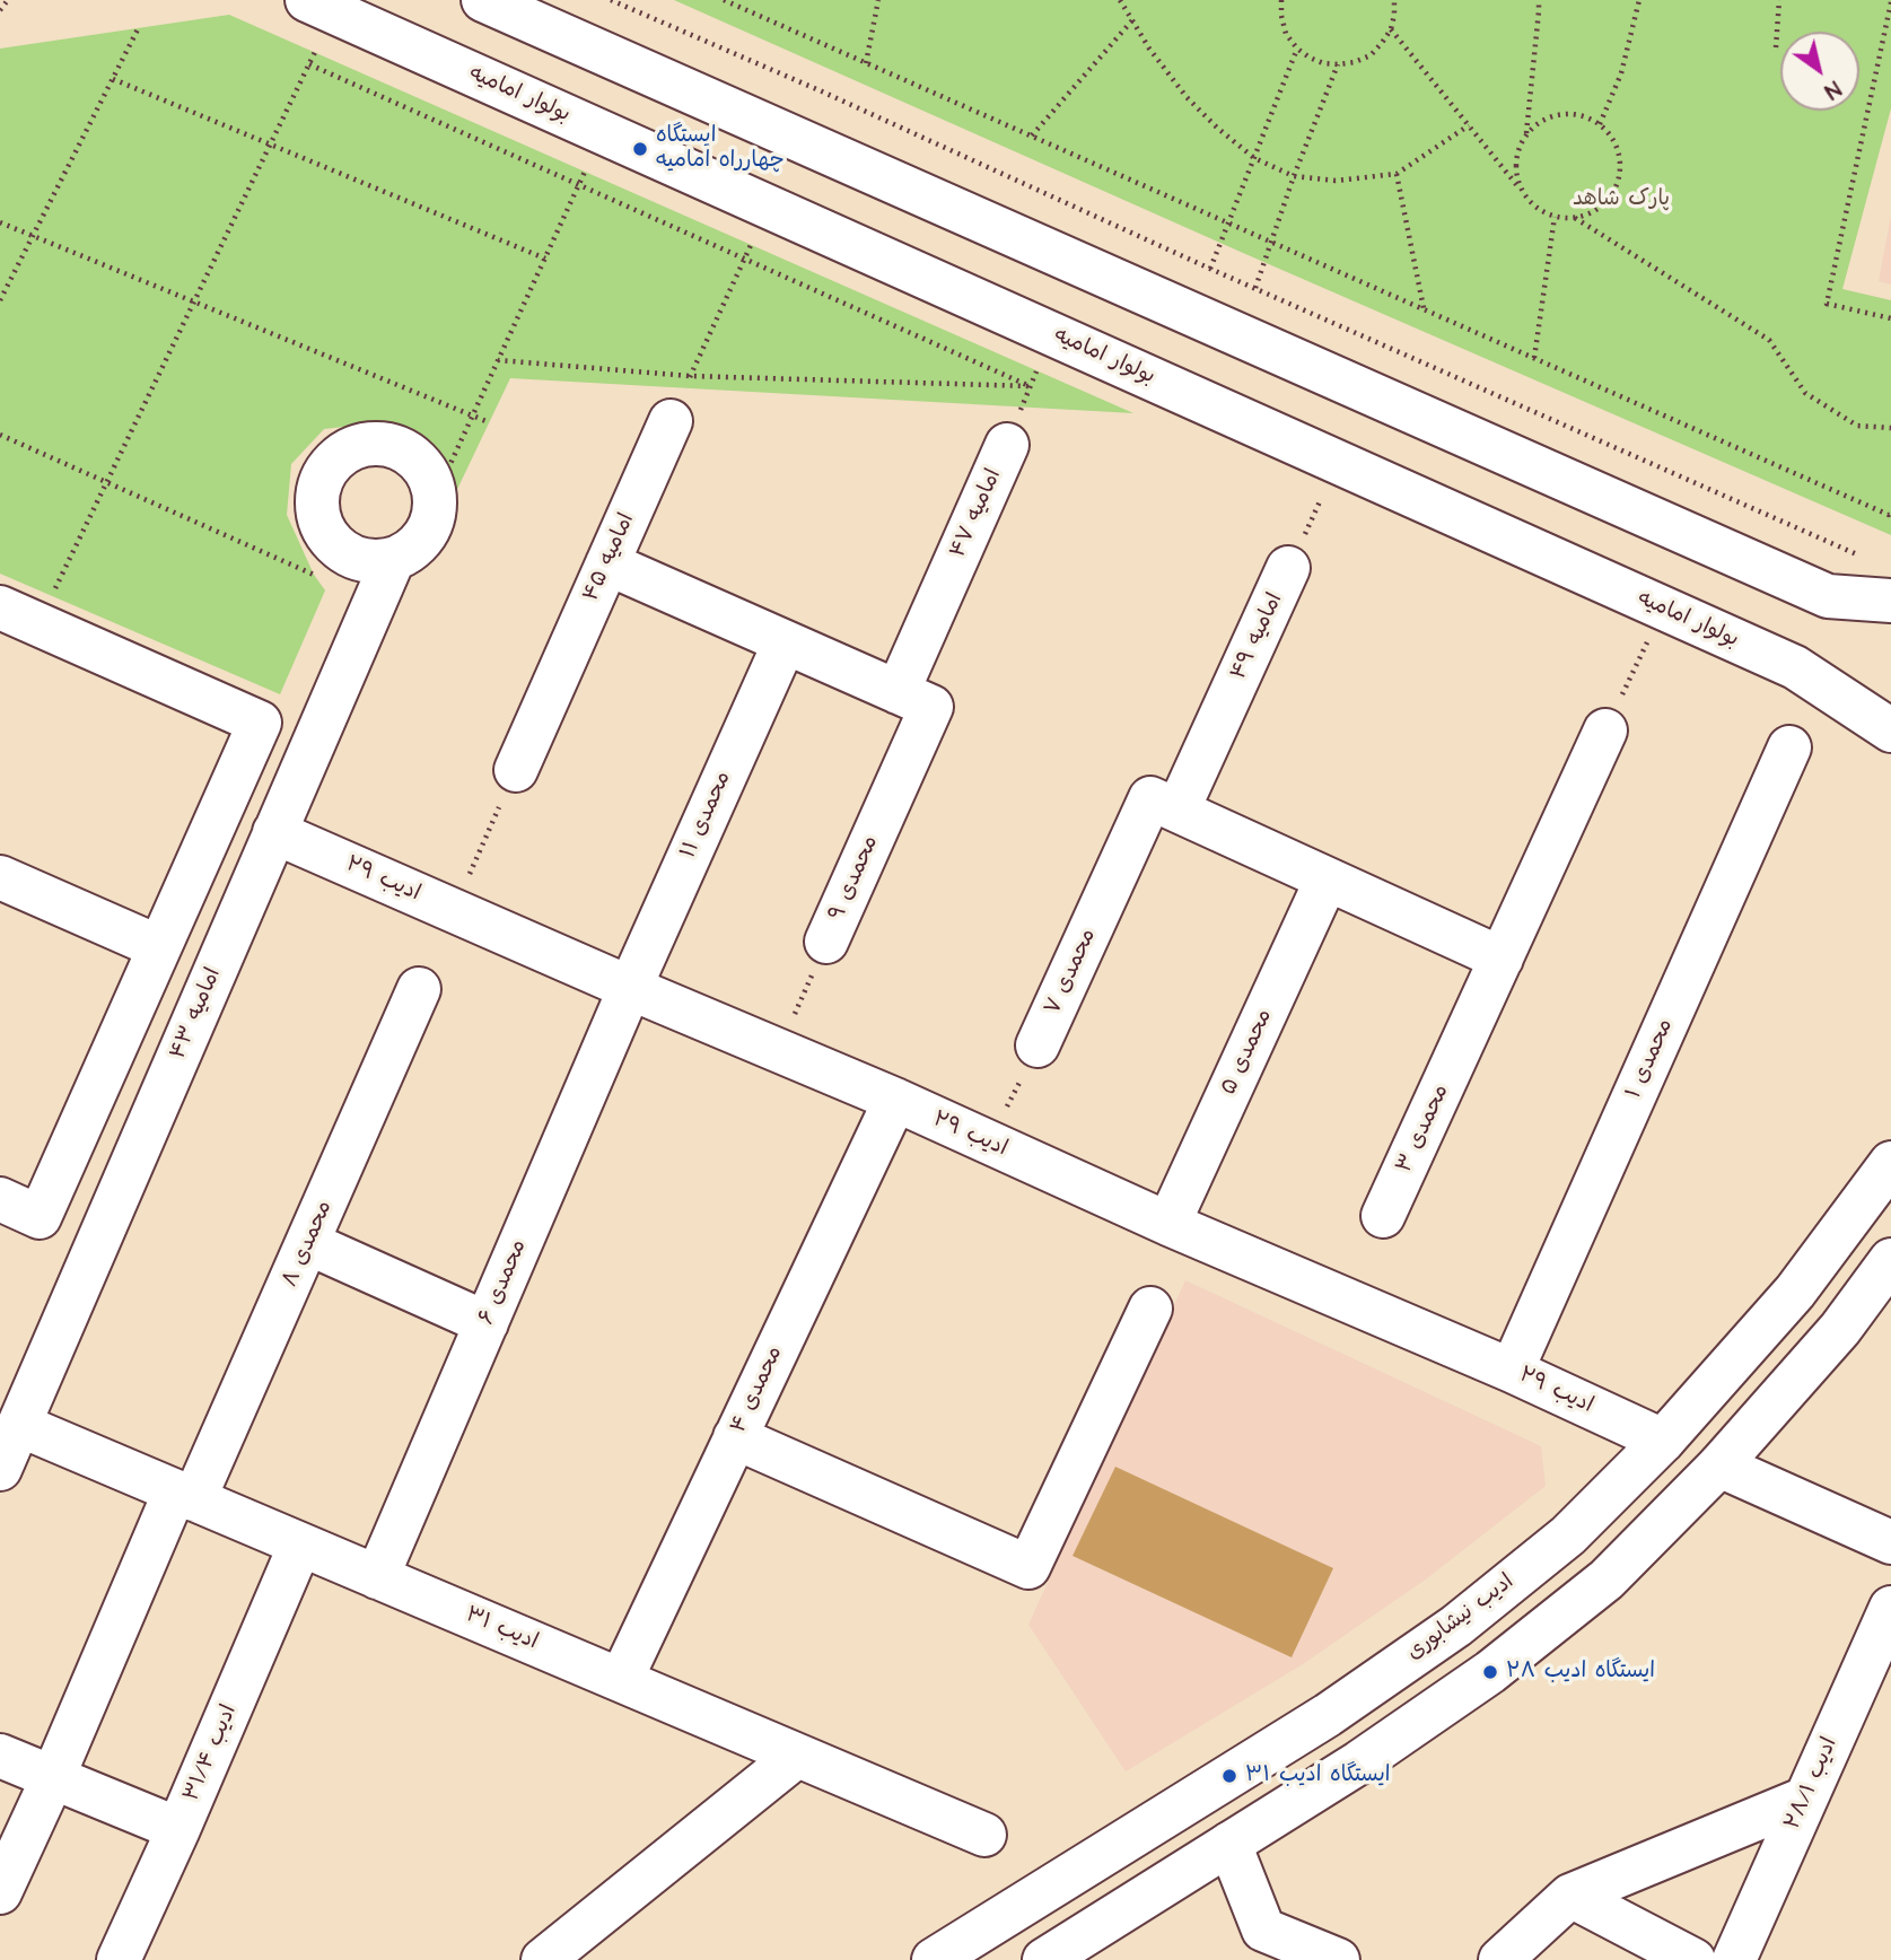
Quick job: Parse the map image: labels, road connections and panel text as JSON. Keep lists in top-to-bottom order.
{
  "streets": {
    "street": [
      "بولوار امامیه",
      "امامیه ۴۷",
      "امامیه ۴۵",
      "امامیه ۴۹",
      "محمدی ۱۱",
      "محمدی ۹",
      "ادیب ۲۹",
      "محمدی ۷",
      "امامیه ۴۳",
      "محمدی ۵",
      "محمدی ۱",
      "محمدی ۳",
      "محمدی ۸",
      "محمدی ۶",
      "محمدی ۴",
      "ادیب نیشابوری",
      "ادیب ۳۱",
      "ادیب ۳۱/۴",
      "ادیب ۲۸/۱"
    ]
  },
  "crossings": [
    ["بولوار امامیه", "امامیه ۴۷"],
    ["بولوار امامیه", "امامیه ۴۹"],
    ["امامیه ۴۷", "محمدی ۹"],
    ["امامیه ۴۹", "محمدی ۷"],
    ["محمدی ۱۱", "ادیب ۲۹"],
    ["محمدی ۱۱", "محمدی ۶"],
    ["محمدی ۹", "ادیب ۲۹"],
    ["ادیب ۲۹", "امامیه ۴۳"],
    ["ادیب ۲۹", "محمدی ۵"],
    ["ادیب ۲۹", "محمدی ۱"],
    ["ادیب ۲۹", "محمدی ۶"],
    ["ادیب ۲۹", "محمدی ۴"],
    ["ادیب ۲۹", "ادیب نیشابوری"],
    ["امامیه ۴۳", "ادیب ۳۱"],
    ["محمدی ۸", "ادیب ۳۱"],
    ["محمدی ۶", "ادیب ۳۱"],
    ["محمدی ۴", "ادیب ۳۱"],
    ["ادیب ۳۱", "ادیب ۳۱/۴"]
  ],
  "parks": ["پارک شاهد"],
  "places": ["ایستگاه چهارراه امامیه", "ایستگاه ادیب ۲۸", "ایستگاه ادیب ۳۱"],
  "north": "bottom right"
}
